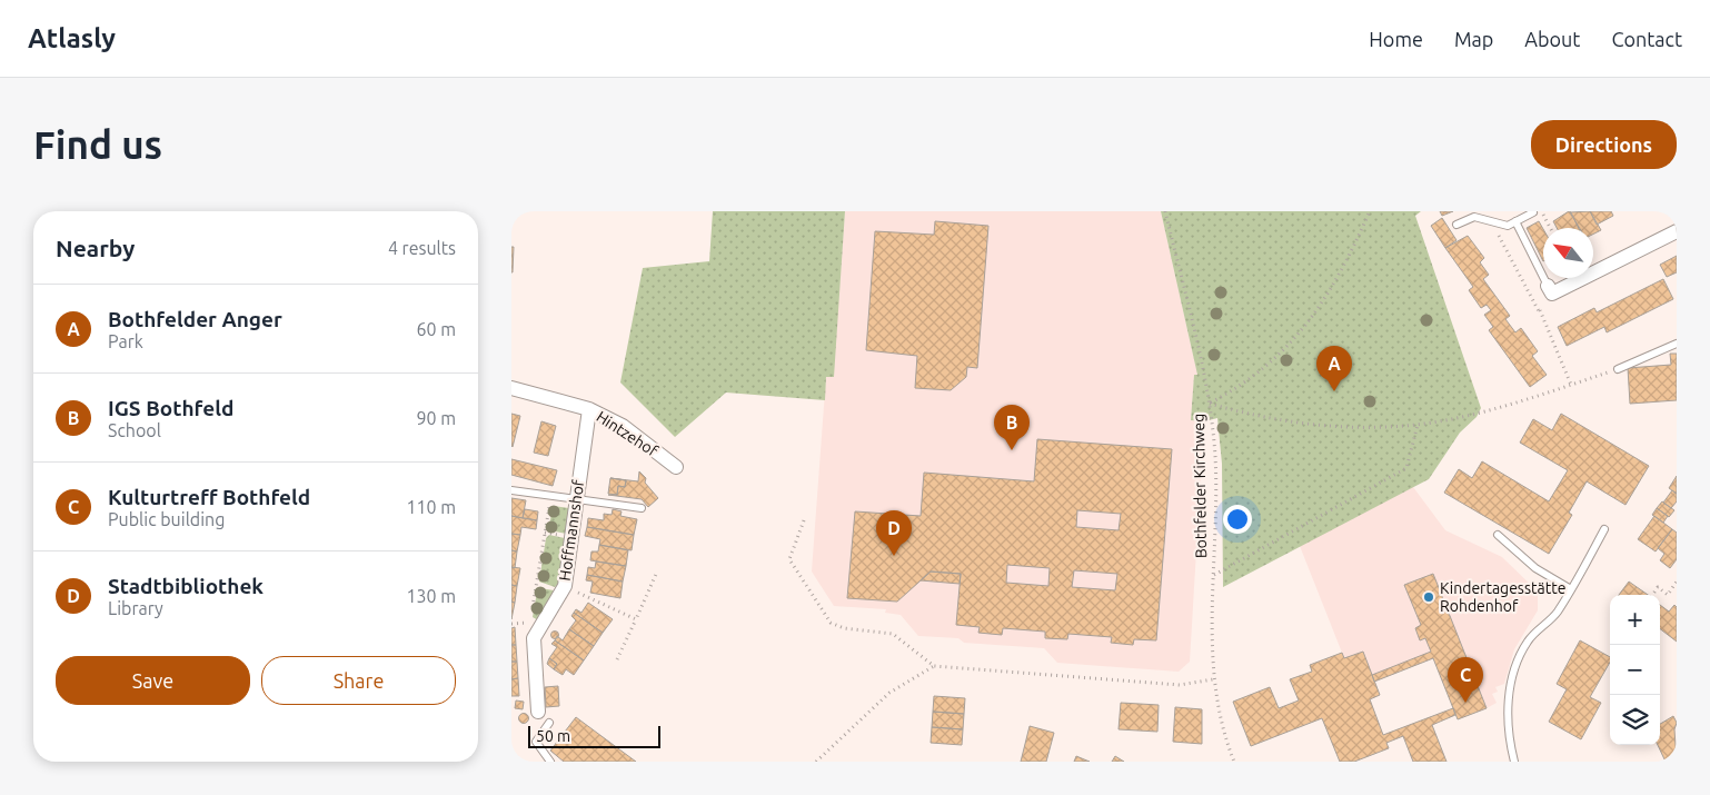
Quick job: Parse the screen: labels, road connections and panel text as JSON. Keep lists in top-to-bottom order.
{
  "streets": {
    "street": ["Hintzehof", "Hoffmannshof"],
    "path": ["Bothfelder Kirchweg"]
  },
  "crossings": [
    ["Hintzehof", "Hoffmannshof"]
  ],
  "places": ["Kindertagesstätte Rohdenhof"],
  "scale_bar": "50 m",
  "north": "top left",
  "page": {
    "header": "Atlasly",
    "nav": [
      "Home",
      "Map",
      "About",
      "Contact"
    ],
    "buttons": [
      "Directions",
      ["Save", "Share"]
    ],
    "title": "Find us",
    "heading": ["Nearby", "4 results"],
    "list": [
      {
        "mark": "A",
        "name": "Bothfelder Anger",
        "note": "Park",
        "value": "60 m"
      },
      {
        "mark": "B",
        "name": "IGS Bothfeld",
        "note": "School",
        "value": "90 m"
      },
      {
        "mark": "C",
        "name": "Kulturtreff Bothfeld",
        "note": "Public building",
        "value": "110 m"
      },
      {
        "mark": "D",
        "name": "Stadtbibliothek",
        "note": "Library",
        "value": "130 m"
      }
    ],
    "pins": [
      "A",
      "B",
      "D",
      "C"
    ],
    "map_buttons": ["+", "−"],
    "scale": "50 m"
  }
}
